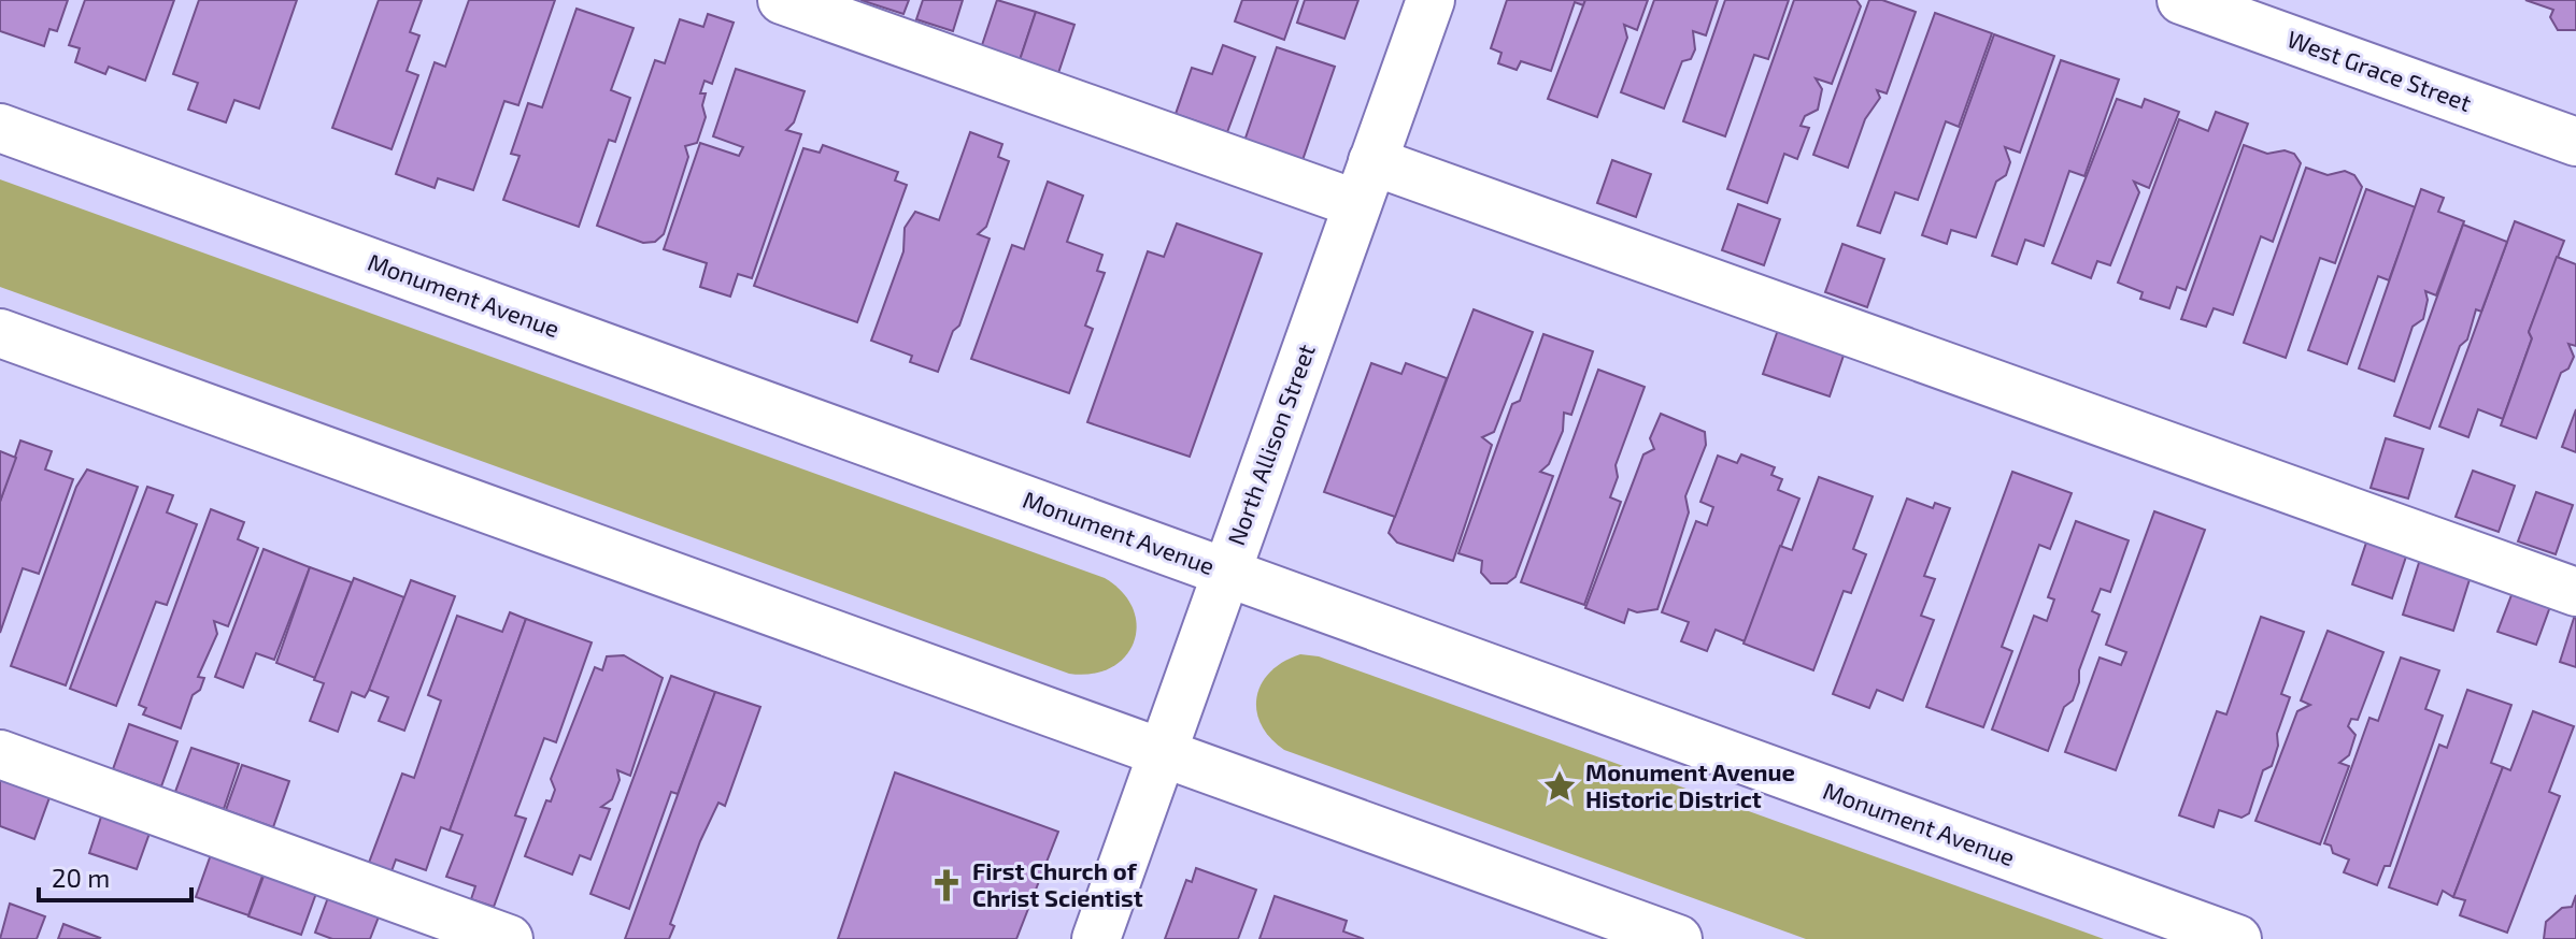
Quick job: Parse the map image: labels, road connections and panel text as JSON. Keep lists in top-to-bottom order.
{
  "streets": {
    "street": ["West Grace Street", "Monument Avenue", "North Allison Street"]
  },
  "crossings": [
    ["Monument Avenue", "North Allison Street"]
  ],
  "places": {
    "place": ["Monument Avenue Historic District"],
    "church": ["First Church of Christ Scientist"]
  },
  "scale_bar": "20 m"
}
